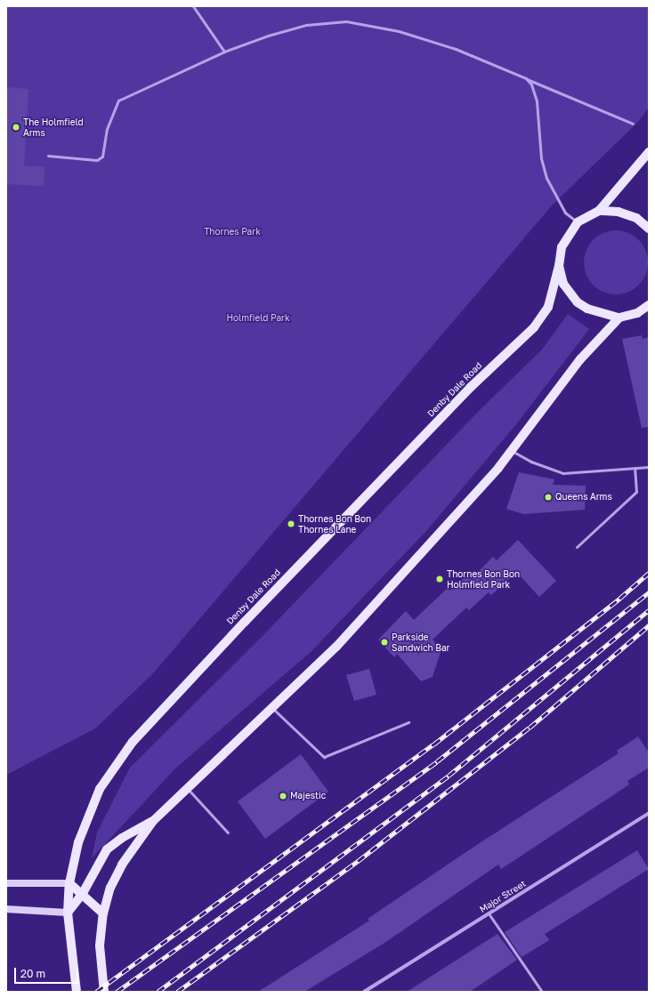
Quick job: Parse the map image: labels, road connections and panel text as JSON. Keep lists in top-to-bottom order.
{
  "streets": {
    "main road": ["Denby Dale Road"],
    "street": ["Major Street"]
  },
  "parks": ["Thornes Park", "Holmfield Park"],
  "places": [
    "The Holmfield Arms",
    "Queens Arms",
    "Thornes Bon Bon Thornes Lane",
    "Thornes Bon Bon Holmfield Park",
    "Parkside Sandwich Bar",
    "Majestic"
  ],
  "scale_bar": "20 m"
}
